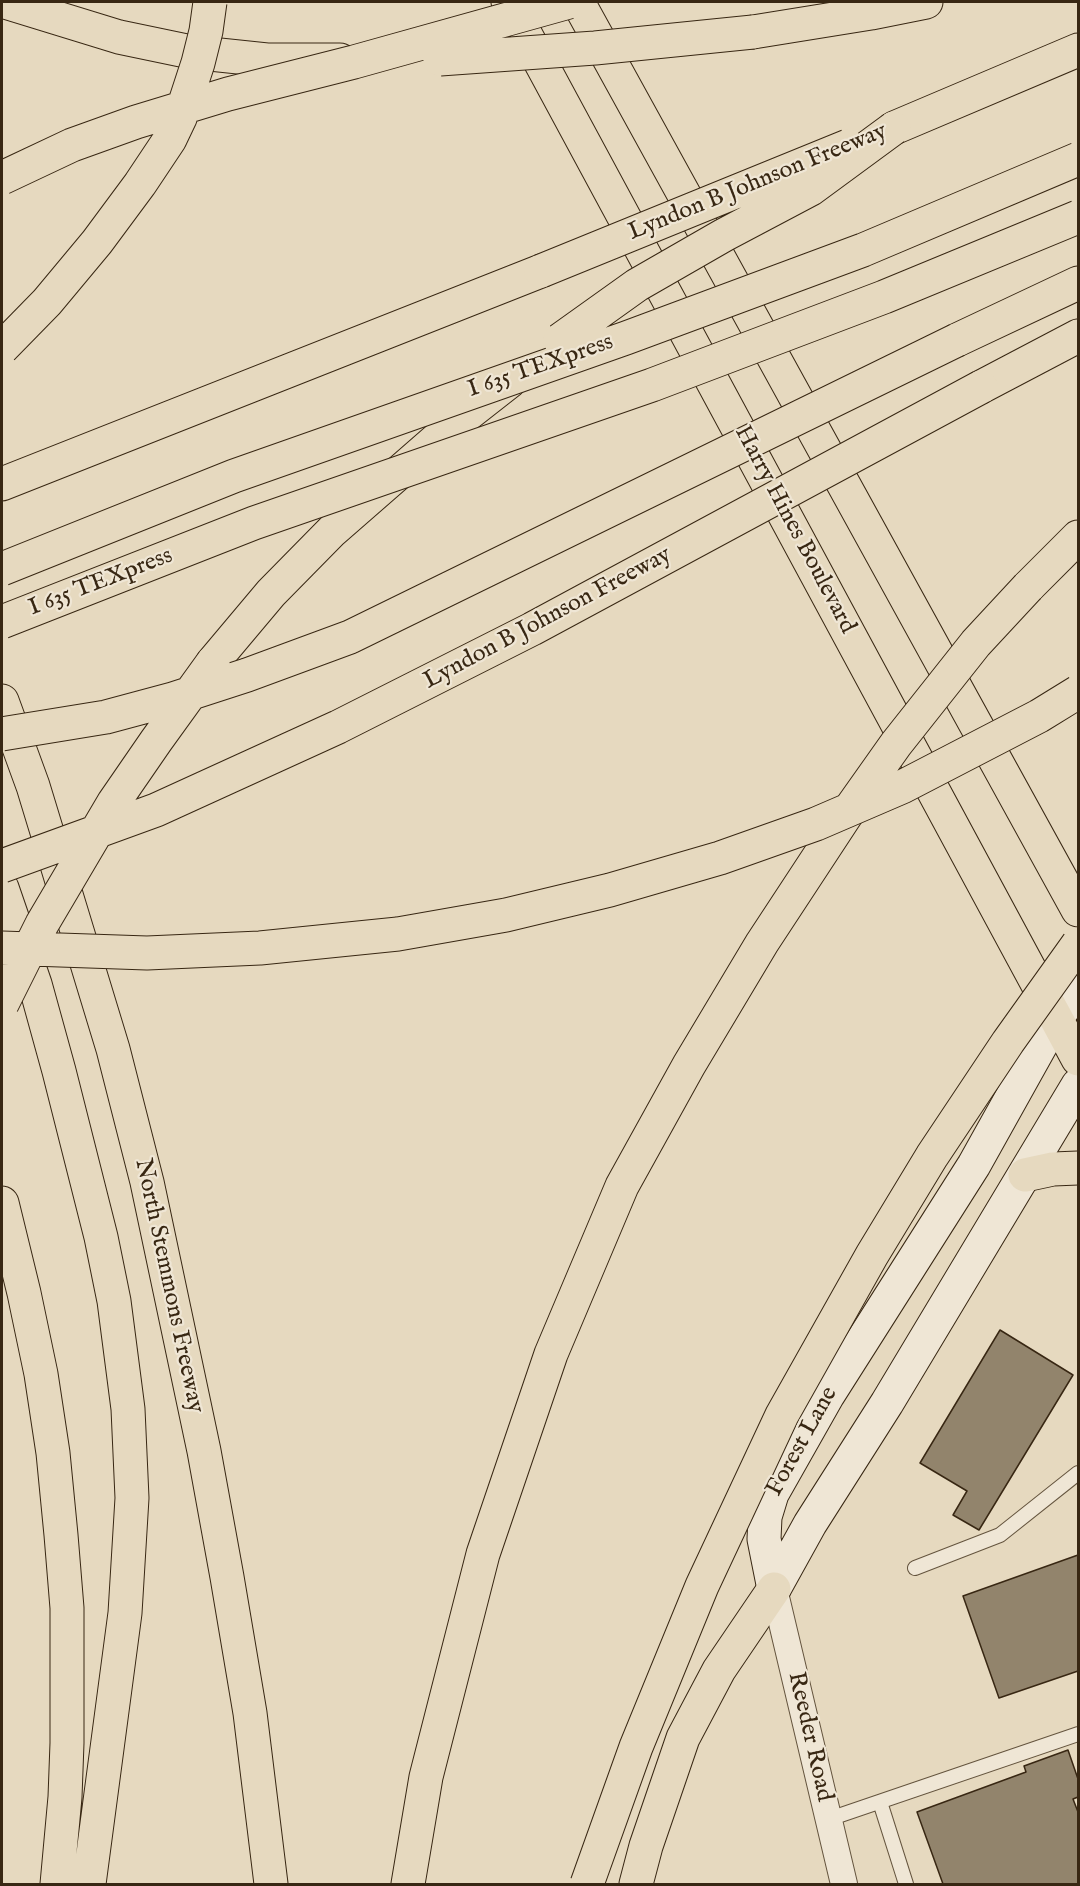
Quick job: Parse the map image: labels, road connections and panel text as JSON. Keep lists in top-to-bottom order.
{
  "streets": {
    "main road": [
      "Lyndon B Johnson Freeway",
      "I 635 TEXpress",
      "Harry Hines Boulevard",
      "North Stemmons Freeway",
      "Forest Lane"
    ],
    "street": ["Reeder Road"]
  },
  "crossings": [
    ["Harry Hines Boulevard", "Forest Lane"],
    ["Forest Lane", "Reeder Road"]
  ]
}
